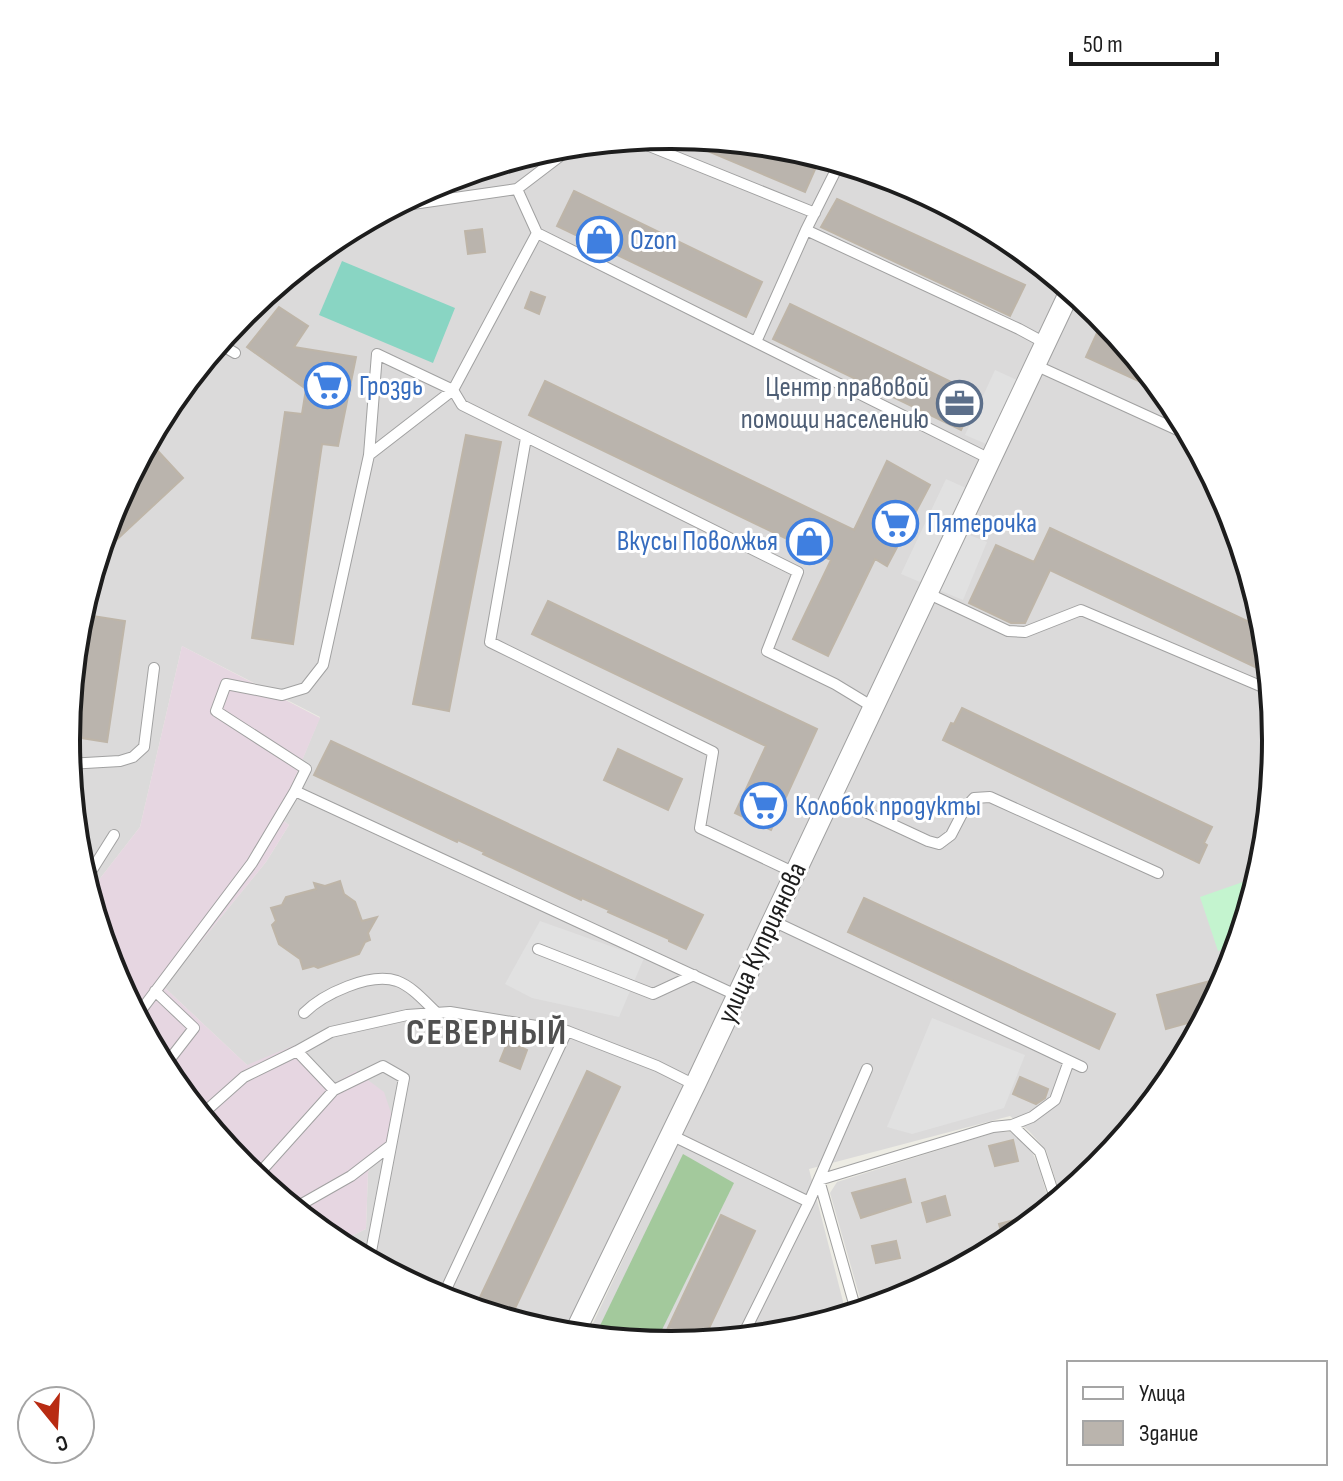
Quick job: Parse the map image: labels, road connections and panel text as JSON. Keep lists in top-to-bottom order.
{
  "streets": {
    "street": ["улица Куприянова"]
  },
  "districts": ["СЕВЕРНЫЙ"],
  "places": {
    "shop": ["Ozon", "Вкусы Поволжья"],
    "supermarket": ["Гроздь", "Пятерочка", "Колобок продукты"],
    "office": ["Центр правовой помощи населению"]
  },
  "legend": ["Улица", "Здание"],
  "scale_bar": "50 m",
  "north": "bottom"
}
